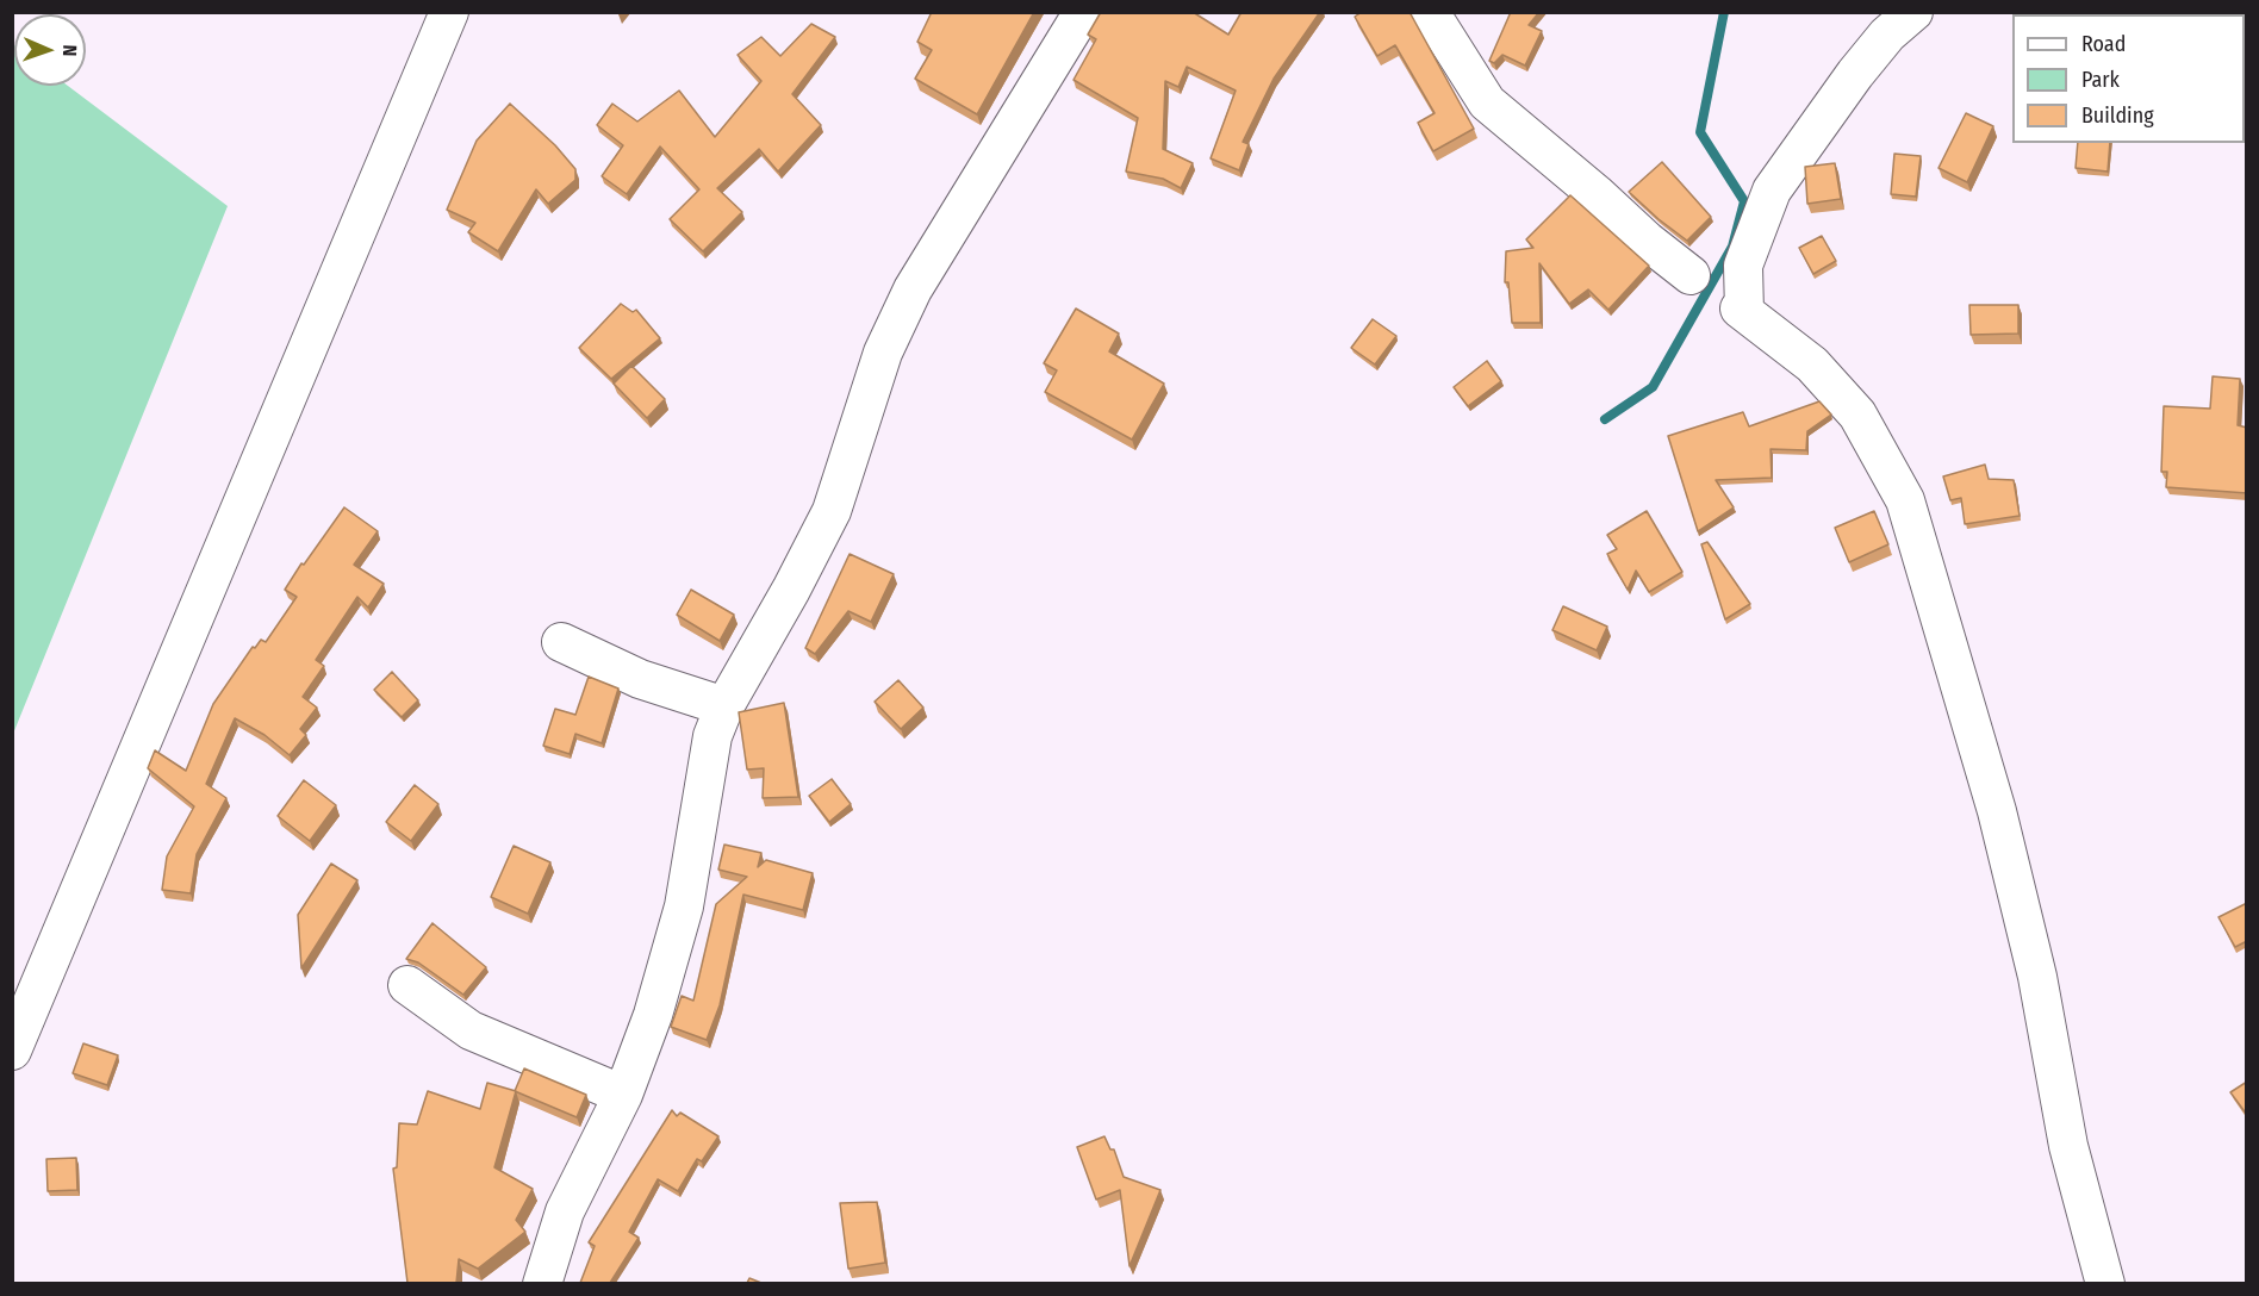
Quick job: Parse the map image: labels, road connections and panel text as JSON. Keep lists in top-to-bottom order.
{
  "legend": ["Road", "Park", "Building"],
  "north": "right"
}
